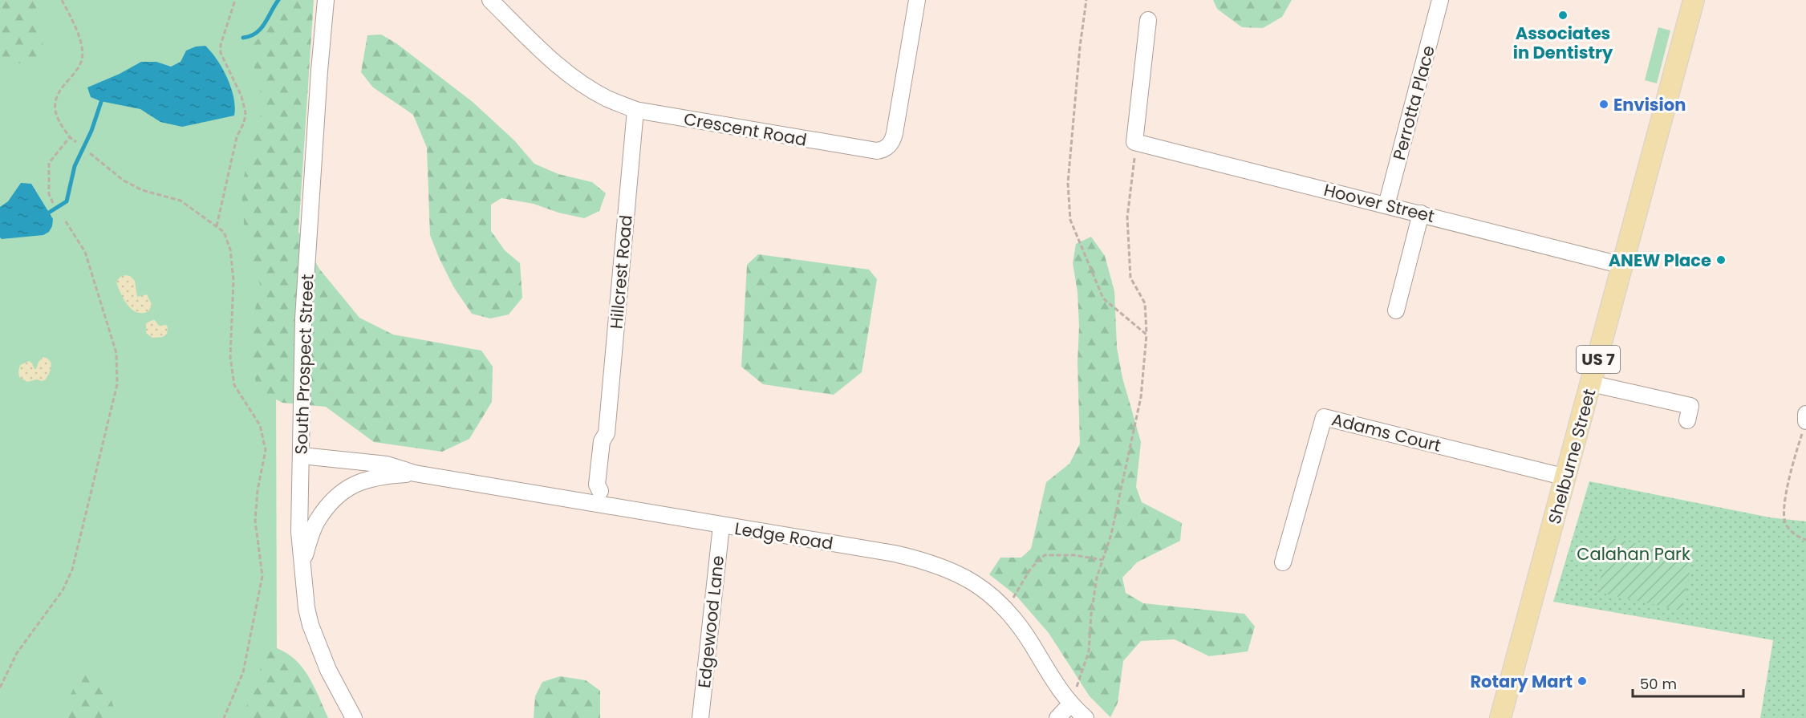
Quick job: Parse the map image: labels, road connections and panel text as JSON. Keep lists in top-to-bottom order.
{
  "streets": {
    "main road": ["US 7", "Shelburne Street"],
    "street": [
      "Perrotta Place",
      "Crescent Road",
      "Hoover Street",
      "Hillcrest Road",
      "South Prospect Street",
      "Adams Court",
      "Ledge Road",
      "Edgewood Lane"
    ]
  },
  "crossings": [
    ["Perrotta Place", "Hoover Street"],
    ["Crescent Road", "Hillcrest Road"],
    ["Hoover Street", "Shelburne Street"],
    ["Hillcrest Road", "Ledge Road"],
    ["South Prospect Street", "Ledge Road"],
    ["Adams Court", "Shelburne Street"],
    ["Ledge Road", "Edgewood Lane"]
  ],
  "parks": ["Calahan Park"],
  "places": [
    "Associates in Dentistry",
    "Envision",
    "ANEW Place",
    "Rotary Mart"
  ],
  "scale_bar": "50 m"
}
